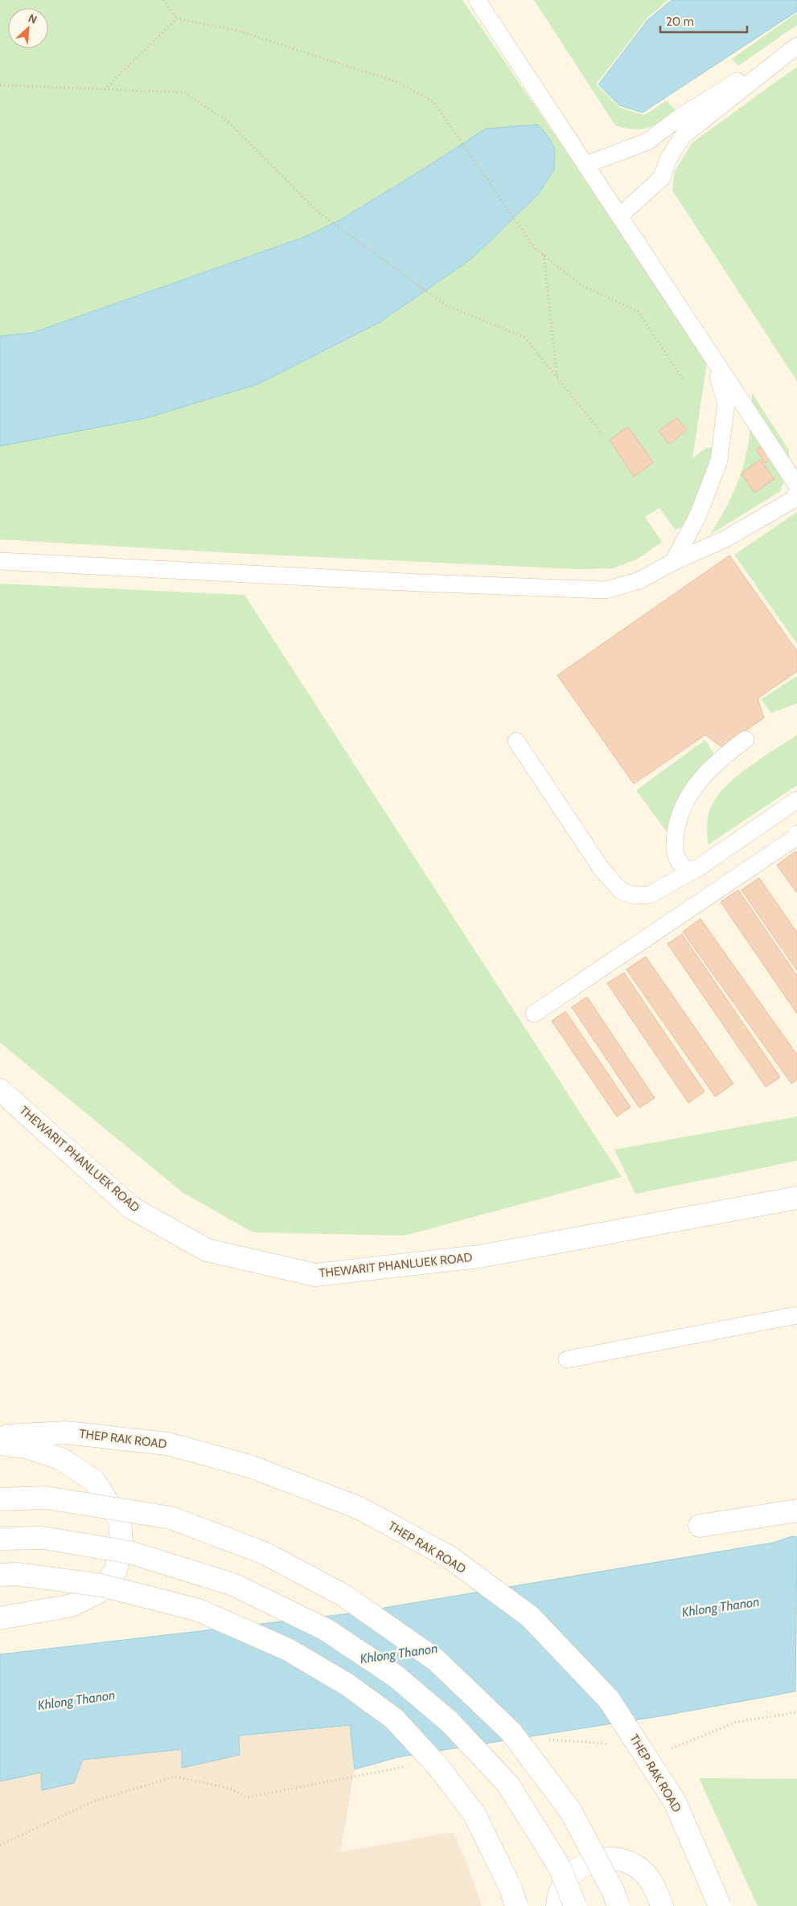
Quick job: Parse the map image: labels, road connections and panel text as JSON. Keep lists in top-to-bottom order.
{
  "streets": {
    "main road": ["THEWARIT PHANLUEK ROAD", "THEP RAK ROAD"]
  },
  "water": ["Khlong Thanon"],
  "scale_bar": "20 m",
  "north": "top right"
}
